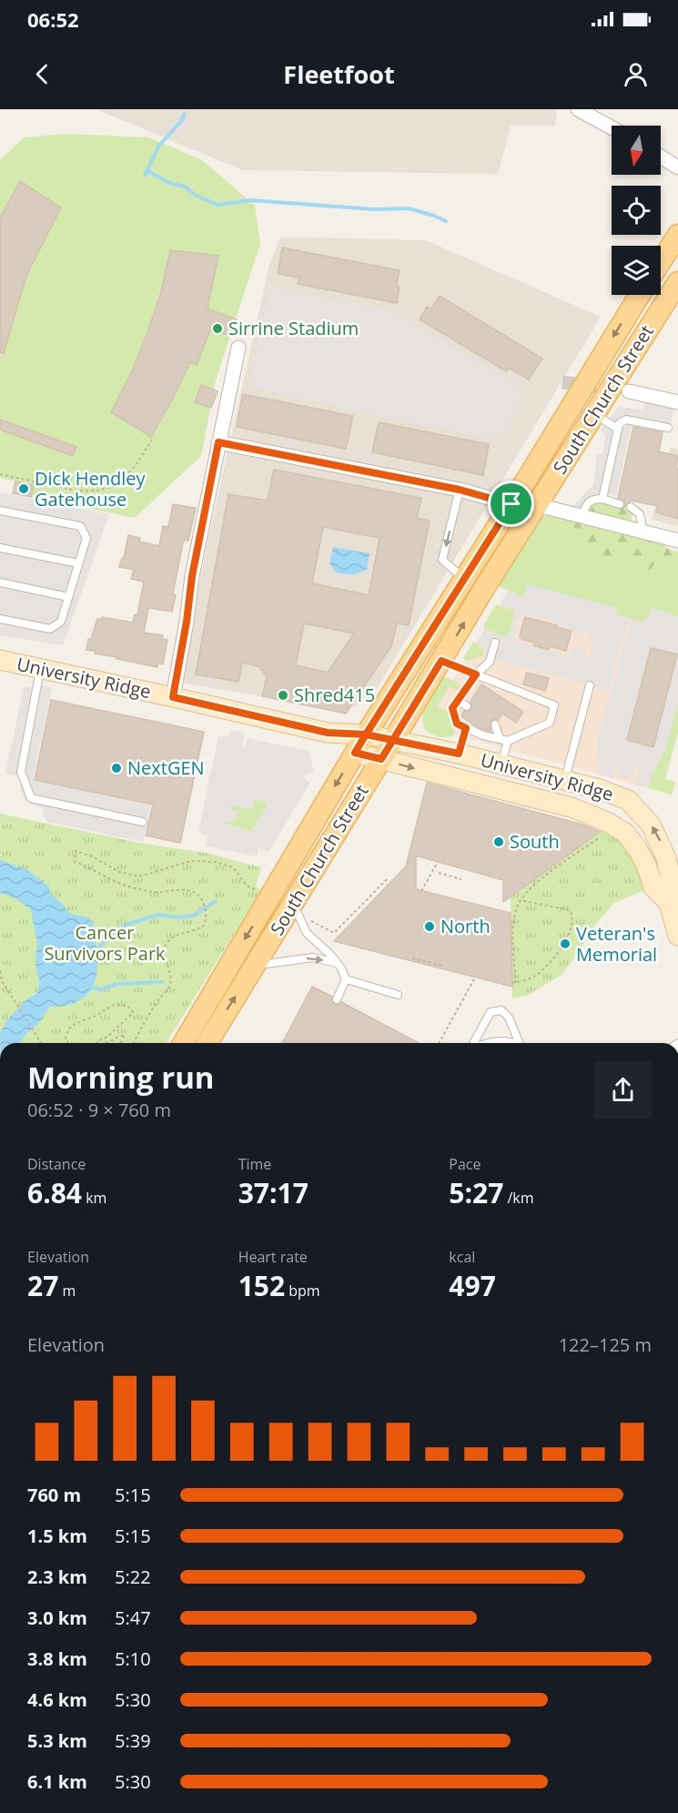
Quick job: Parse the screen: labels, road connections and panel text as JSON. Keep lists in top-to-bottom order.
{
  "streets": {
    "main road": ["South Church Street"],
    "street": ["University Ridge"]
  },
  "crossings": [
    ["South Church Street", "University Ridge"]
  ],
  "parks": ["Cancer Survivors Park"],
  "places": [
    "Sirrine Stadium",
    "Dick Hendley Gatehouse",
    "Shred415",
    "NextGEN",
    "South",
    "North",
    "Veteran's Memorial"
  ],
  "north": "bottom",
  "page": {
    "status": "06:52",
    "header": "Fleetfoot",
    "heading": ["Morning run", "06:52 · 9 × 760 m"],
    "stats": [
      ["Distance", "6.84 km"],
      ["Time", "37:17"],
      ["Pace", "5:27 /km"],
      ["Elevation", "27 m"],
      ["Heart rate", "152 bpm"],
      ["kcal", "497"]
    ],
    "chart": ["Elevation", "122–125 m"],
    "list": [
      {
        "name": "760 m",
        "note": "5:15"
      },
      {
        "name": "1.5 km",
        "note": "5:15"
      },
      {
        "name": "2.3 km",
        "note": "5:22"
      },
      {
        "name": "3.0 km",
        "note": "5:47"
      },
      {
        "name": "3.8 km",
        "note": "5:10"
      },
      {
        "name": "4.6 km",
        "note": "5:30"
      },
      {
        "name": "5.3 km",
        "note": "5:39"
      },
      {
        "name": "6.1 km",
        "note": "5:30"
      }
    ]
  }
}
